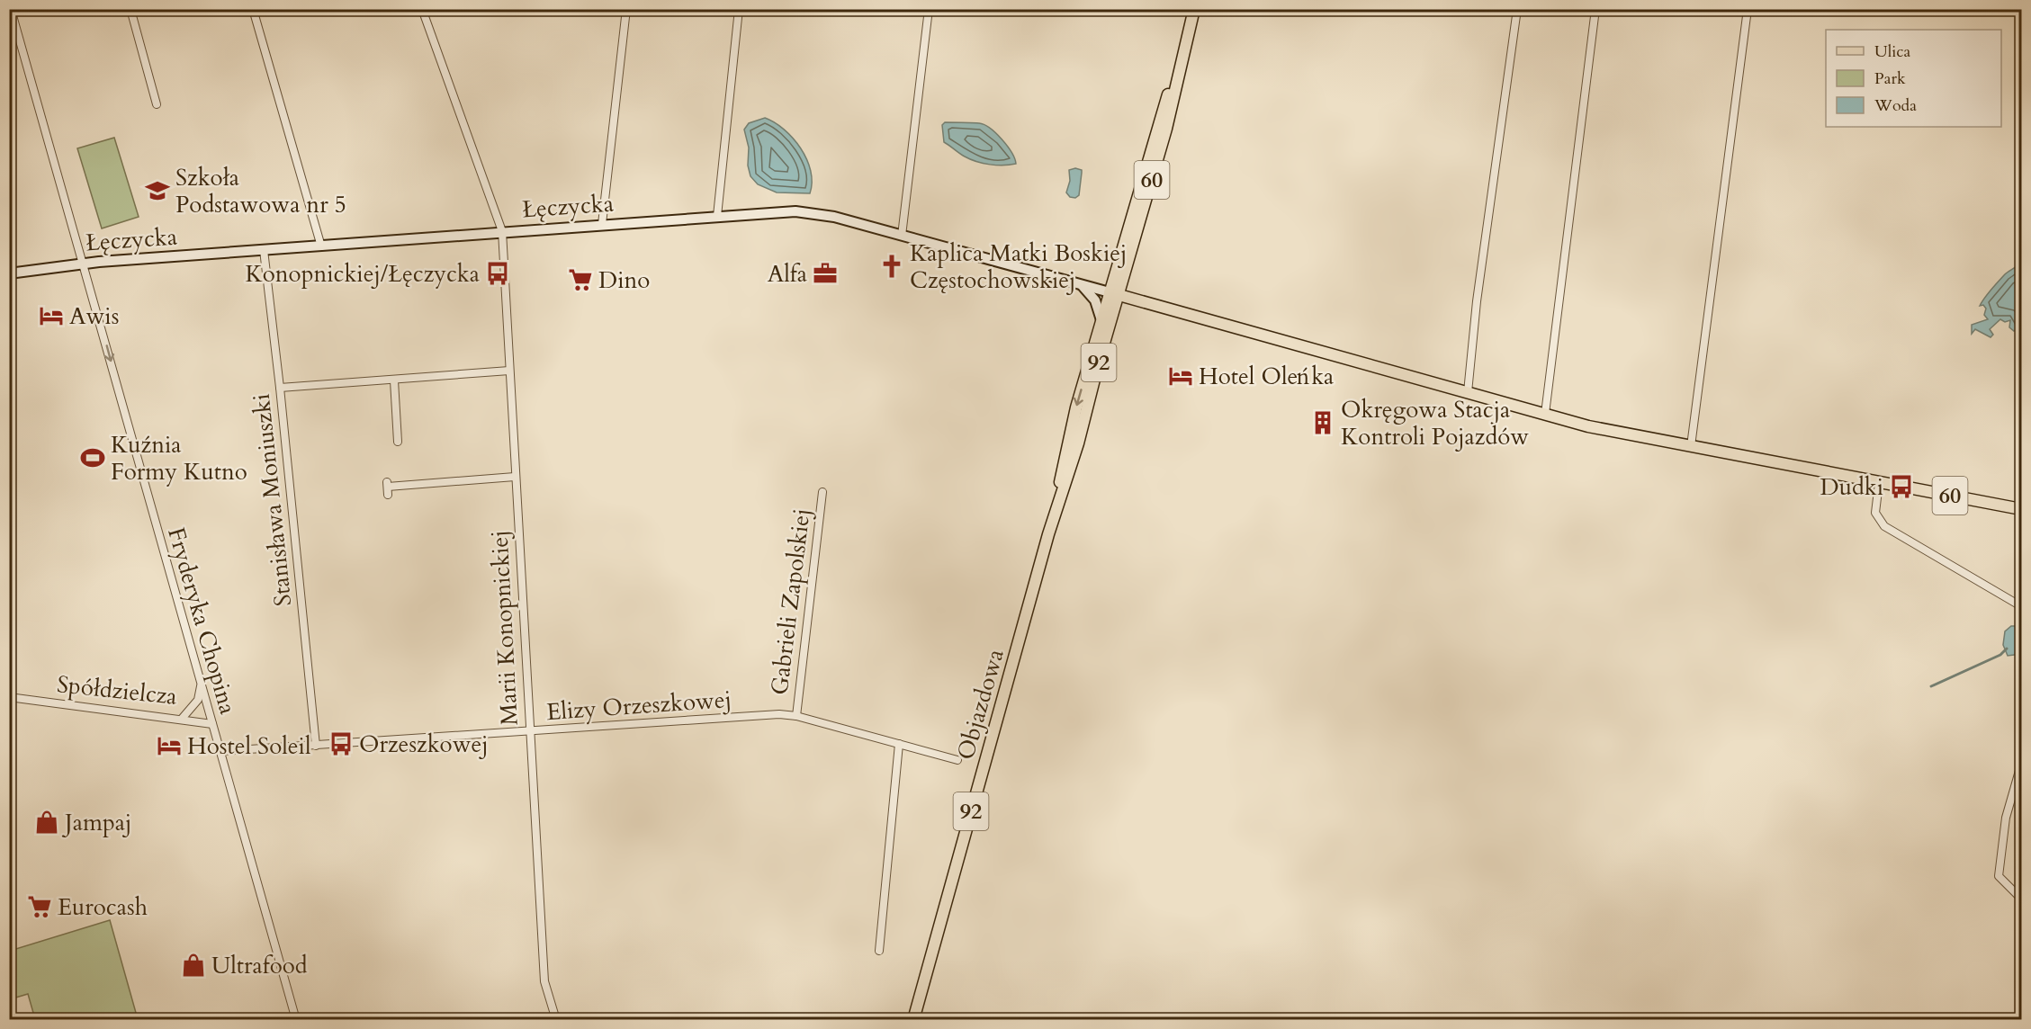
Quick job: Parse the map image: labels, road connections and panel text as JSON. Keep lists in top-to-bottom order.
{
  "streets": {
    "main road": ["60", "92", "Objazdowa"],
    "street": [
      "Łęczycka",
      "Stanisława Moniuszki",
      "Gabrieli Zapolskiej",
      "Fryderyka Chopina",
      "Marii Konopnickiej",
      "Spółdzielcza",
      "Elizy Orzeszkowej"
    ]
  },
  "crossings": [
    ["60", "Łęczycka"],
    ["60", "Objazdowa"],
    ["Łęczycka", "Stanisława Moniuszki"],
    ["Łęczycka", "Fryderyka Chopina"],
    ["Łęczycka", "Marii Konopnickiej"],
    ["Łęczycka", "Objazdowa"],
    ["Stanisława Moniuszki", "Elizy Orzeszkowej"],
    ["Gabrieli Zapolskiej", "Elizy Orzeszkowej"],
    ["Fryderyka Chopina", "Spółdzielcza"],
    ["Fryderyka Chopina", "Elizy Orzeszkowej"],
    ["Marii Konopnickiej", "Elizy Orzeszkowej"]
  ],
  "one_way": ["Fryderyka Chopina"],
  "places": {
    "school or university": ["Szkoła Podstawowa nr 5"],
    "church": ["Kaplica Matki Boskiej Częstochowskiej"],
    "bus stop": ["Konopnickiej/Łęczycka", "Dudki", "Orzeszkowej"],
    "office": ["Alfa"],
    "supermarket": ["Dino", "Eurocash"],
    "hotel": ["Awis", "Hotel Oleńka", "Hostel Soleil"],
    "building": ["Okręgowa Stacja Kontroli Pojazdów"],
    "sports": ["Kuźnia Formy Kutno"],
    "shop": ["Jampaj", "Ultrafood"]
  },
  "legend": ["Ulica", "Park", "Woda"]
}
